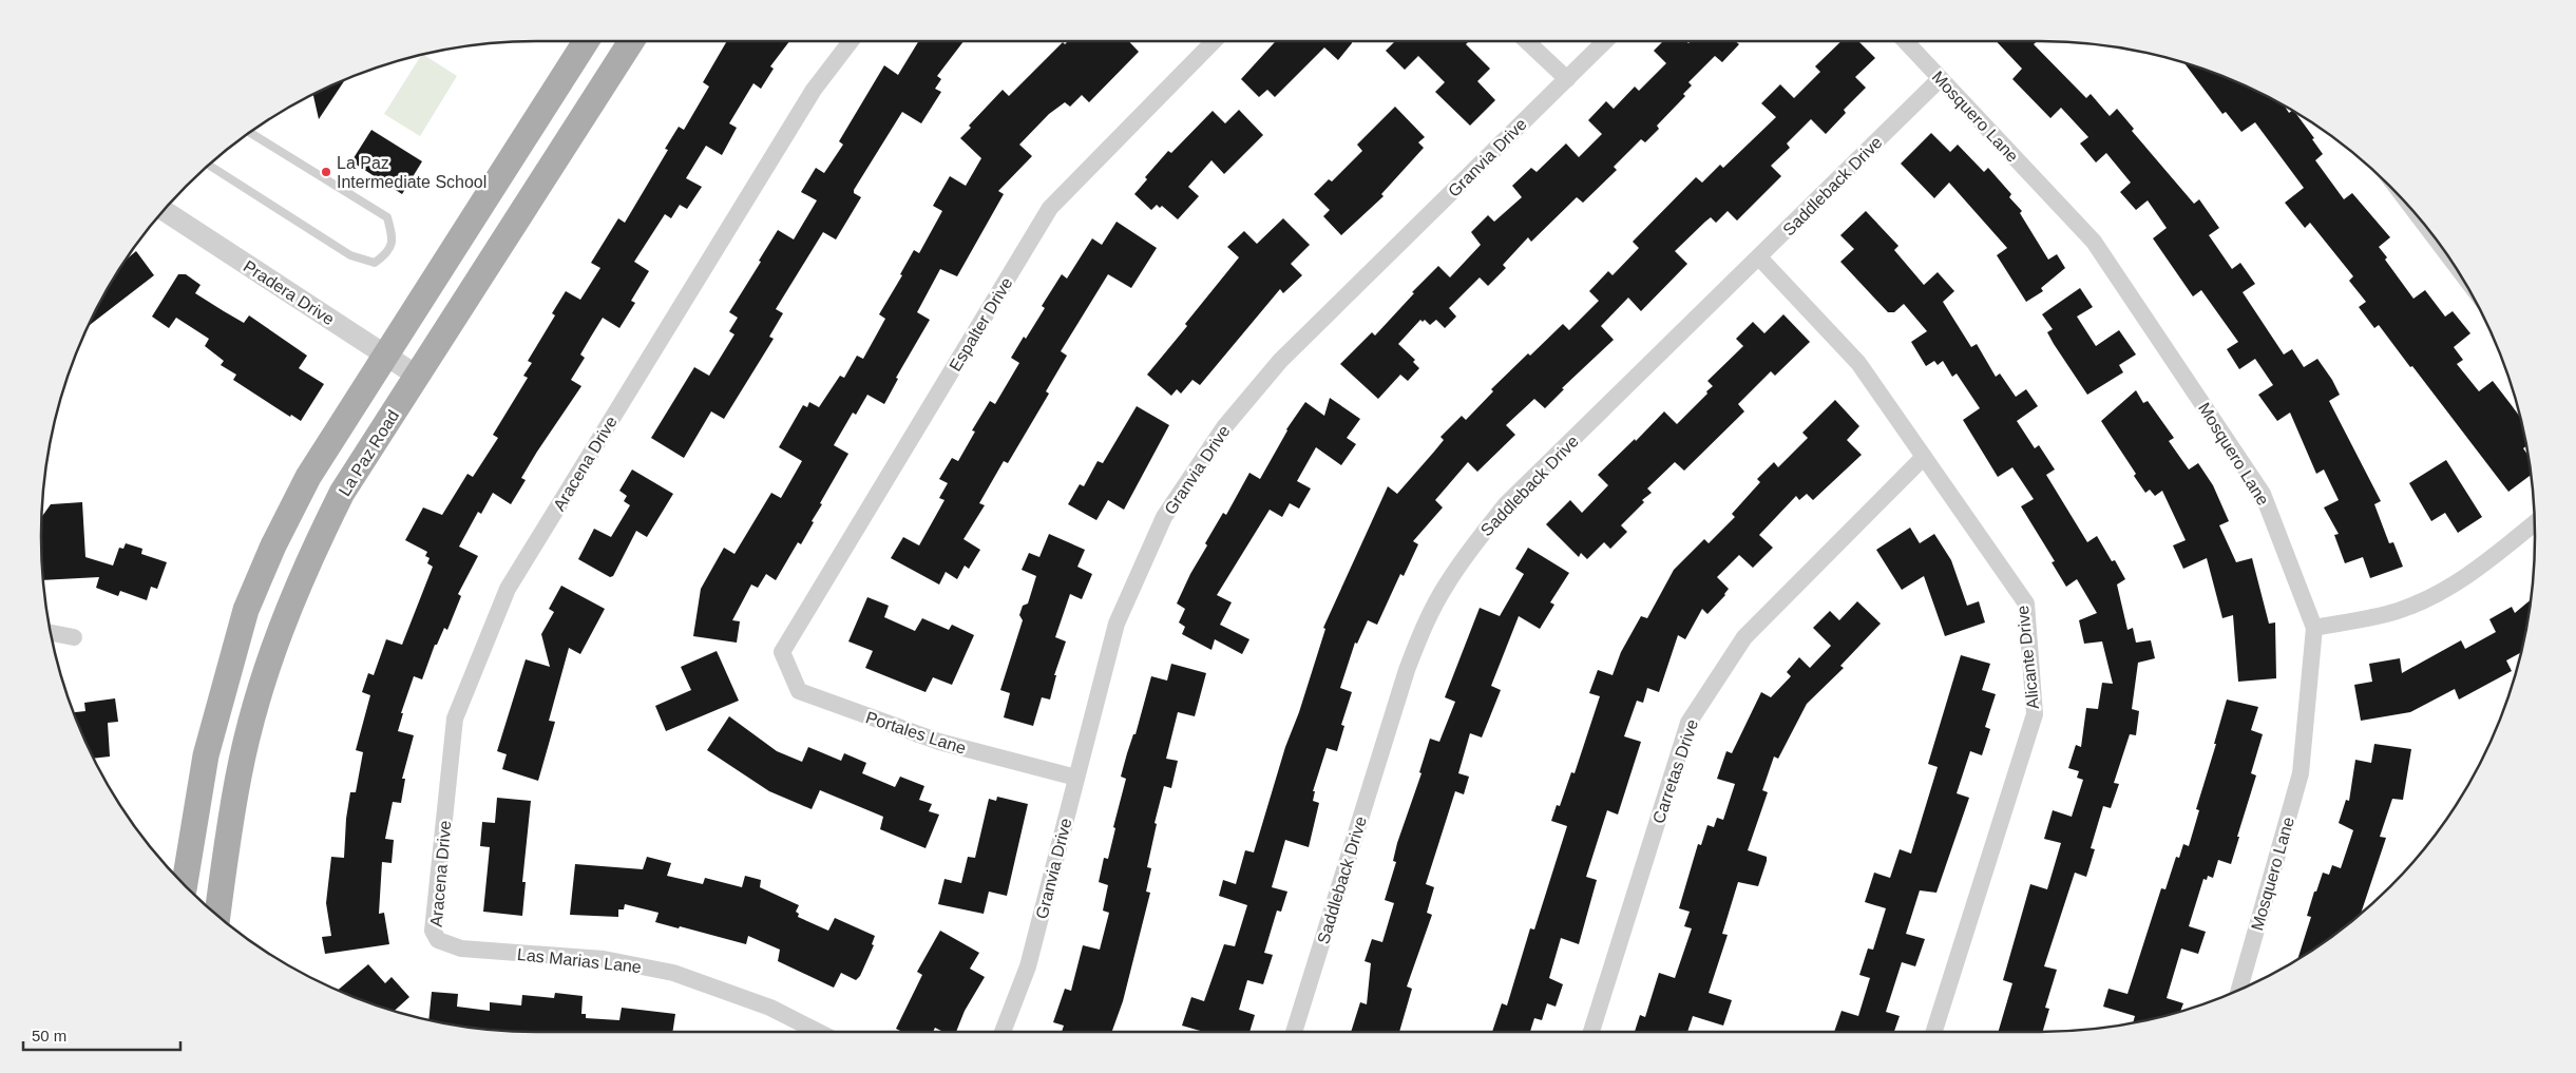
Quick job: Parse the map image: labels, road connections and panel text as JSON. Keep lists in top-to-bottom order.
{
  "streets": {
    "main road": ["La Paz Road"],
    "street": [
      "Mosquero Lane",
      "Granvia Drive",
      "Saddleback Drive",
      "Pradera Drive",
      "Espalter Drive",
      "Aracena Drive",
      "Alicante Drive",
      "Portales Lane",
      "Carretas Drive",
      "Las Marias Lane"
    ]
  },
  "crossings": [
    ["Mosquero Lane", "Saddleback Drive"],
    ["Granvia Drive", "Portales Lane"],
    ["Saddleback Drive", "Alicante Drive"],
    ["Pradera Drive", "La Paz Road"],
    ["Espalter Drive", "Portales Lane"],
    ["Aracena Drive", "Las Marias Lane"],
    ["Alicante Drive", "Carretas Drive"]
  ],
  "places": ["La Paz Intermediate School"],
  "scale_bar": "50 m"
}
